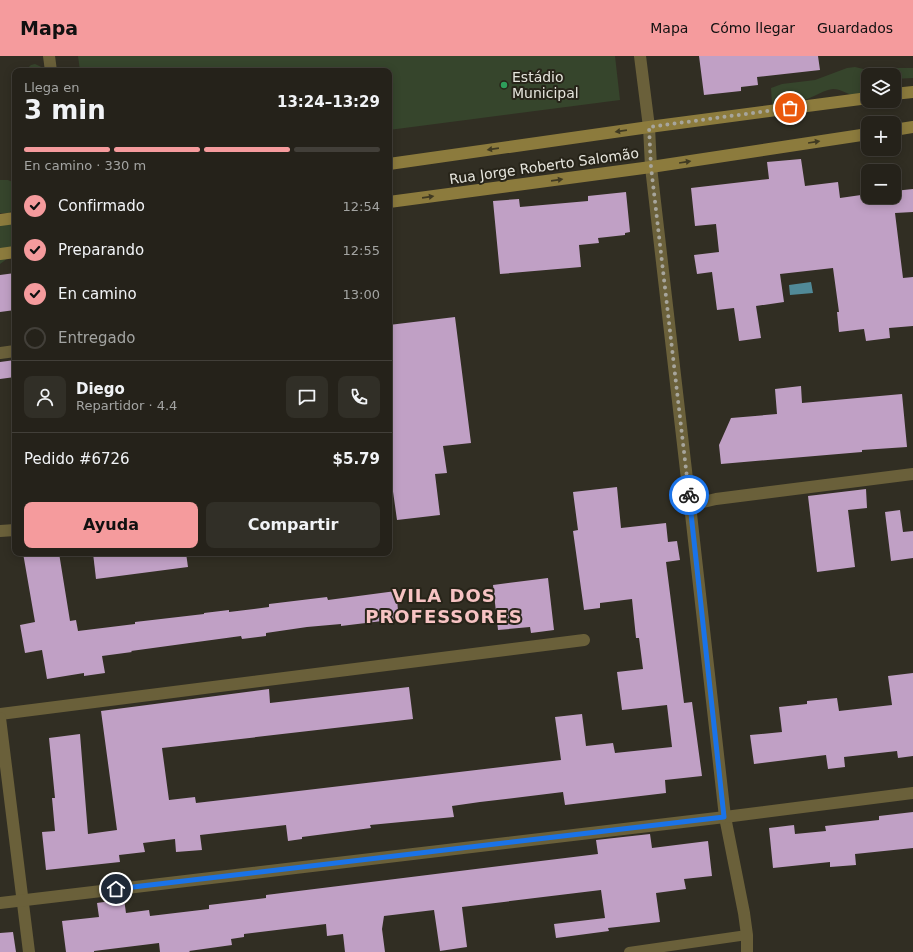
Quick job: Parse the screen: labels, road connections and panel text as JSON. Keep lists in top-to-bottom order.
{
  "streets": {
    "main road": ["Rua Jorge Roberto Salomão"]
  },
  "districts": ["VILA DOS PROFESSORES"],
  "places": ["Estádio Municipal"],
  "page": {
    "header": "Mapa",
    "nav": ["Mapa", "Cómo llegar", "Guardados"],
    "map_buttons": ["+", "−"],
    "heading": ["3 min", "Llega en", "13:24–13:29"],
    "panel": [
      "Diego",
      "Repartidor · 4.4",
      "Pedido #6726",
      "$5.79"
    ],
    "bar": "En camino · 330 m",
    "list": [
      ["Confirmado", "12:54"],
      ["Preparando", "12:55"],
      ["En camino", "13:00"],
      "Entregado"
    ],
    "buttons": ["Ayuda", "Compartir"]
  }
}
